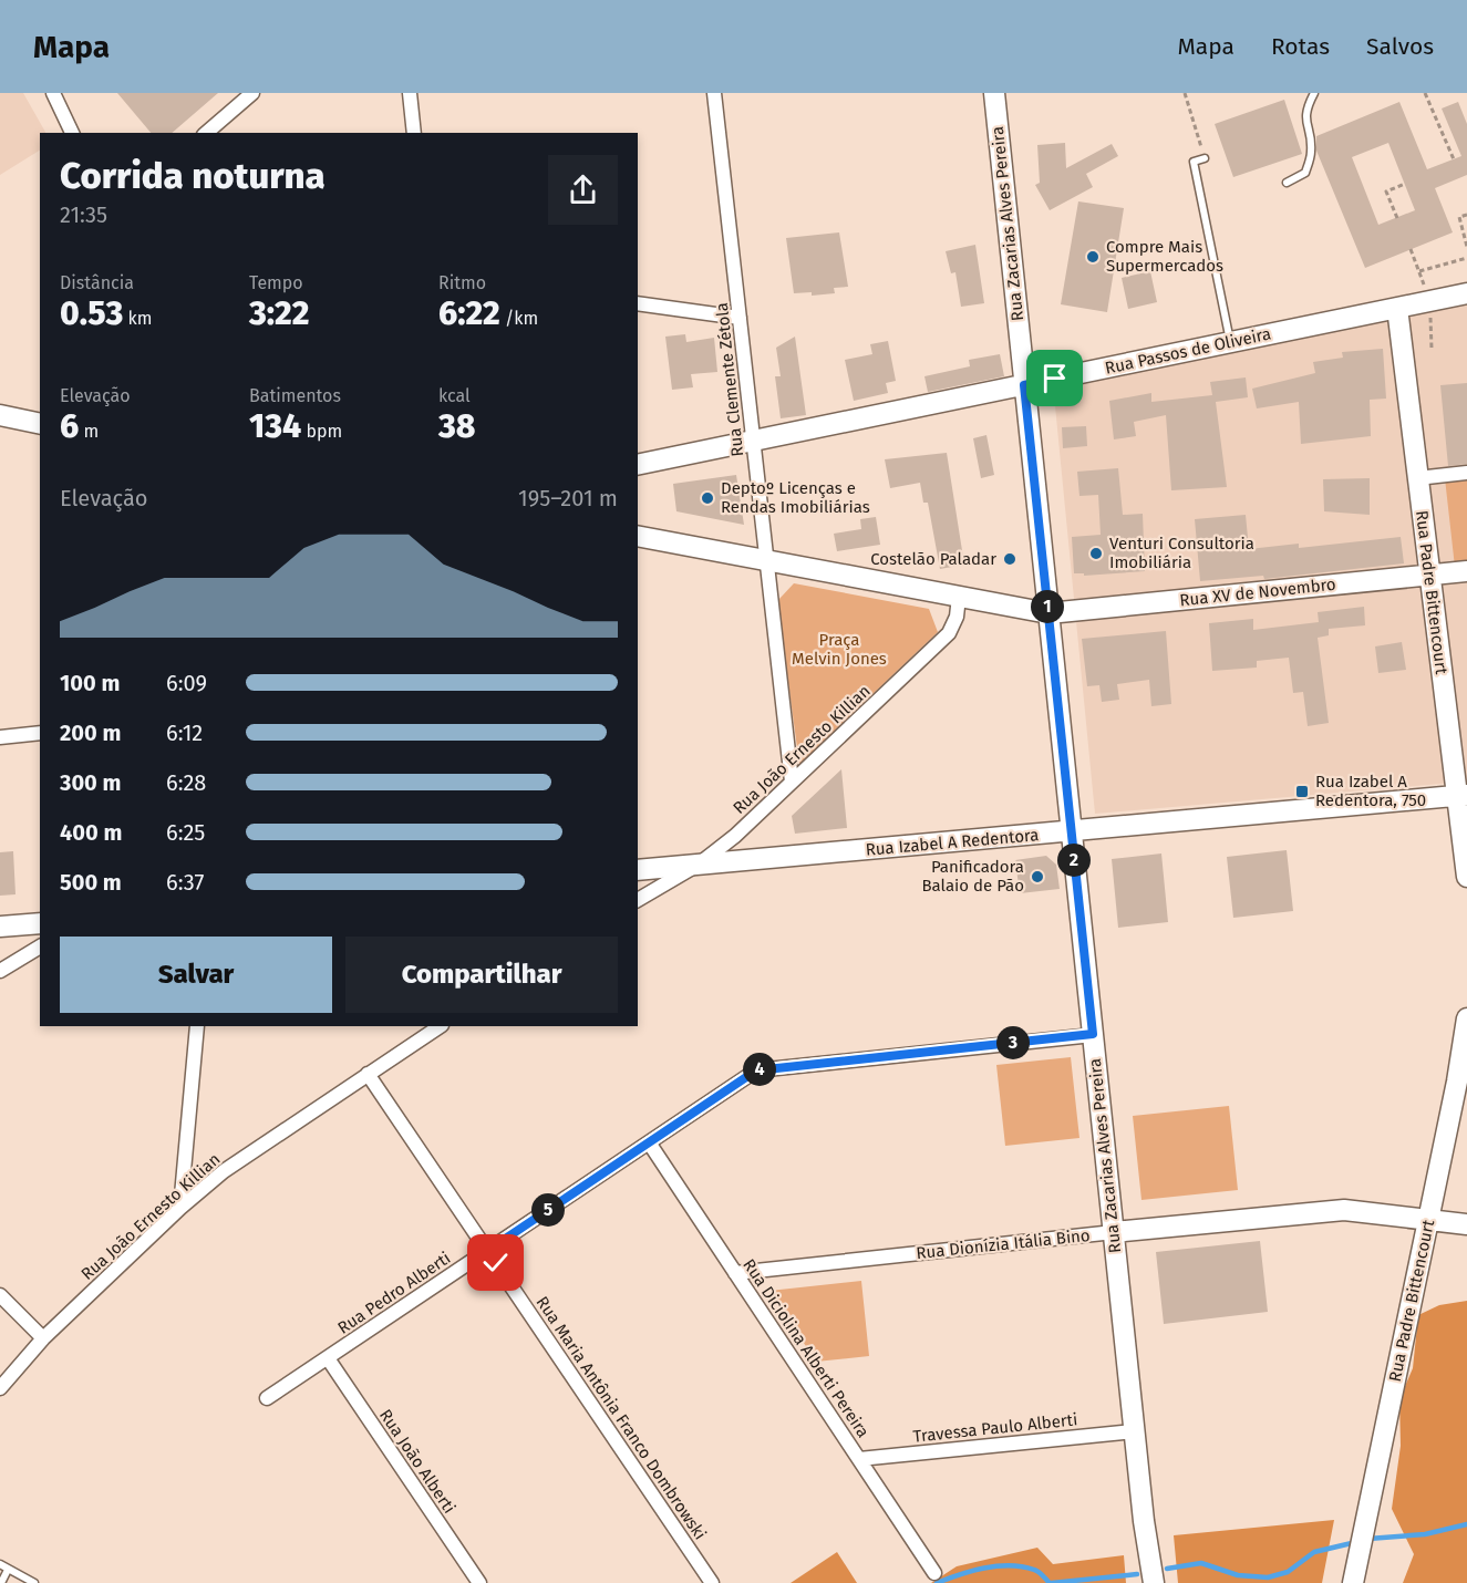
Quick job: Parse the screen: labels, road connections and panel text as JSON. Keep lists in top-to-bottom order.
{
  "streets": {
    "main road": [
      "Rua Zacarias Alves Pereira",
      "Rua Passos de Oliveira",
      "Rua XV de Novembro",
      "Rua Padre Bittencourt",
      "Rua Izabel A Redentora",
      "Rua Dionízia Itália Bino"
    ],
    "street": [
      "Rua Clemente Zétola",
      "Rua João Ernesto Killian",
      "Rua Pedro Alberti",
      "Rua Diciolina Alberti Pereira",
      "Rua Maria Antônia Franco Dombrowski",
      "Travessa Paulo Alberti",
      "Rua João Alberti"
    ]
  },
  "crossings": [
    ["Rua Zacarias Alves Pereira", "Rua Passos de Oliveira"],
    ["Rua Zacarias Alves Pereira", "Rua XV de Novembro"],
    ["Rua Zacarias Alves Pereira", "Rua Izabel A Redentora"],
    ["Rua Zacarias Alves Pereira", "Rua Dionízia Itália Bino"],
    ["Rua Zacarias Alves Pereira", "Rua Pedro Alberti"],
    ["Rua Zacarias Alves Pereira", "Travessa Paulo Alberti"],
    ["Rua Passos de Oliveira", "Rua Clemente Zétola"],
    ["Rua Passos de Oliveira", "Rua Padre Bittencourt"],
    ["Rua Clemente Zétola", "Rua XV de Novembro"],
    ["Rua Clemente Zétola", "Rua João Ernesto Killian"],
    ["Rua XV de Novembro", "Rua Padre Bittencourt"],
    ["Rua XV de Novembro", "Rua João Ernesto Killian"],
    ["Rua Padre Bittencourt", "Rua Izabel A Redentora"],
    ["Rua Padre Bittencourt", "Rua Dionízia Itália Bino"],
    ["Rua João Ernesto Killian", "Rua Izabel A Redentora"],
    ["Rua João Ernesto Killian", "Rua Maria Antônia Franco Dombrowski"],
    ["Rua Dionízia Itália Bino", "Rua Diciolina Alberti Pereira"],
    ["Rua Pedro Alberti", "Rua Diciolina Alberti Pereira"],
    ["Rua Pedro Alberti", "Rua Maria Antônia Franco Dombrowski"],
    ["Rua Pedro Alberti", "Rua João Alberti"],
    ["Rua Diciolina Alberti Pereira", "Travessa Paulo Alberti"]
  ],
  "parks": ["Praça Melvin Jones"],
  "places": {
    "other": [
      "Compre Mais Supermercados",
      "Deptoº Licenças e Rendas Imobiliárias",
      "Venturi Consultoria Imobiliária",
      "Costelão Paladar",
      "Panificadora Balaio de Pão"
    ],
    "transit": ["Rua Izabel A Redentora, 750"]
  },
  "page": {
    "header": "Mapa",
    "nav": ["Mapa", "Rotas", "Salvos"],
    "heading": ["Corrida noturna", "21:35"],
    "stats": [
      ["Distância", "0.53 km"],
      ["Tempo", "3:22"],
      ["Ritmo", "6:22 /km"],
      ["Elevação", "6 m"],
      ["Batimentos", "134 bpm"],
      ["kcal", "38"]
    ],
    "chart": ["Elevação", "195–201 m"],
    "pins": [
      "1",
      "2",
      "3",
      "4",
      "5"
    ],
    "list": [
      {
        "name": "100 m",
        "note": "6:09"
      },
      {
        "name": "200 m",
        "note": "6:12"
      },
      {
        "name": "300 m",
        "note": "6:28"
      },
      {
        "name": "400 m",
        "note": "6:25"
      },
      {
        "name": "500 m",
        "note": "6:37"
      }
    ],
    "buttons": ["Salvar", "Compartilhar"]
  }
}
